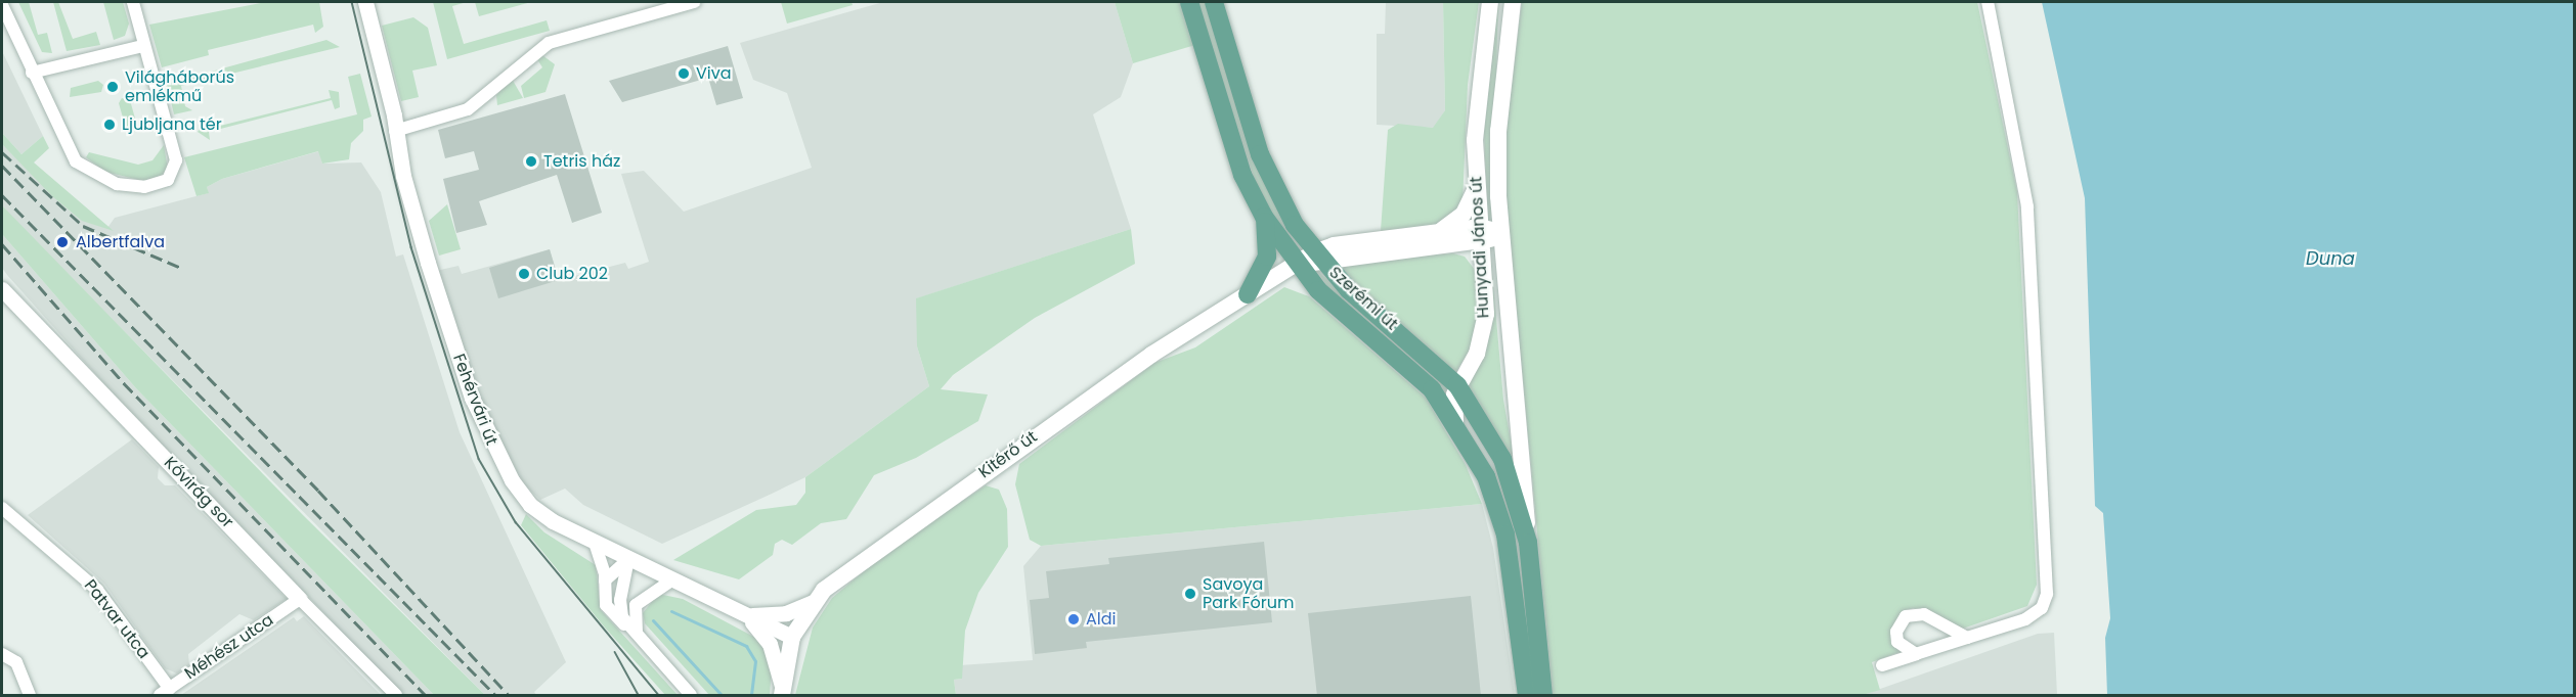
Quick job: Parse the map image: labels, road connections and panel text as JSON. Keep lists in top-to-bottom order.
{
  "streets": {
    "main road": ["Hunyadi János út", "Szerémi út", "Kitérő út"],
    "street": [
      "Fehérvári út",
      "Kővirág sor",
      "Patvar utca",
      "Méhész utca"
    ]
  },
  "crossings": [
    ["Hunyadi János út", "Szerémi út"],
    ["Hunyadi János út", "Kitérő út"],
    ["Szerémi út", "Kitérő út"],
    ["Fehérvári út", "Kitérő út"],
    ["Kővirág sor", "Méhész utca"],
    ["Patvar utca", "Méhész utca"]
  ],
  "water": ["Duna"],
  "places": [
    "Viva",
    "Világháborús emlékmű",
    "Ljubljana tér",
    "Tetris ház",
    "Albertfalva",
    "Club 202",
    "Savoya Park Fórum",
    "Aldi"
  ]
}
